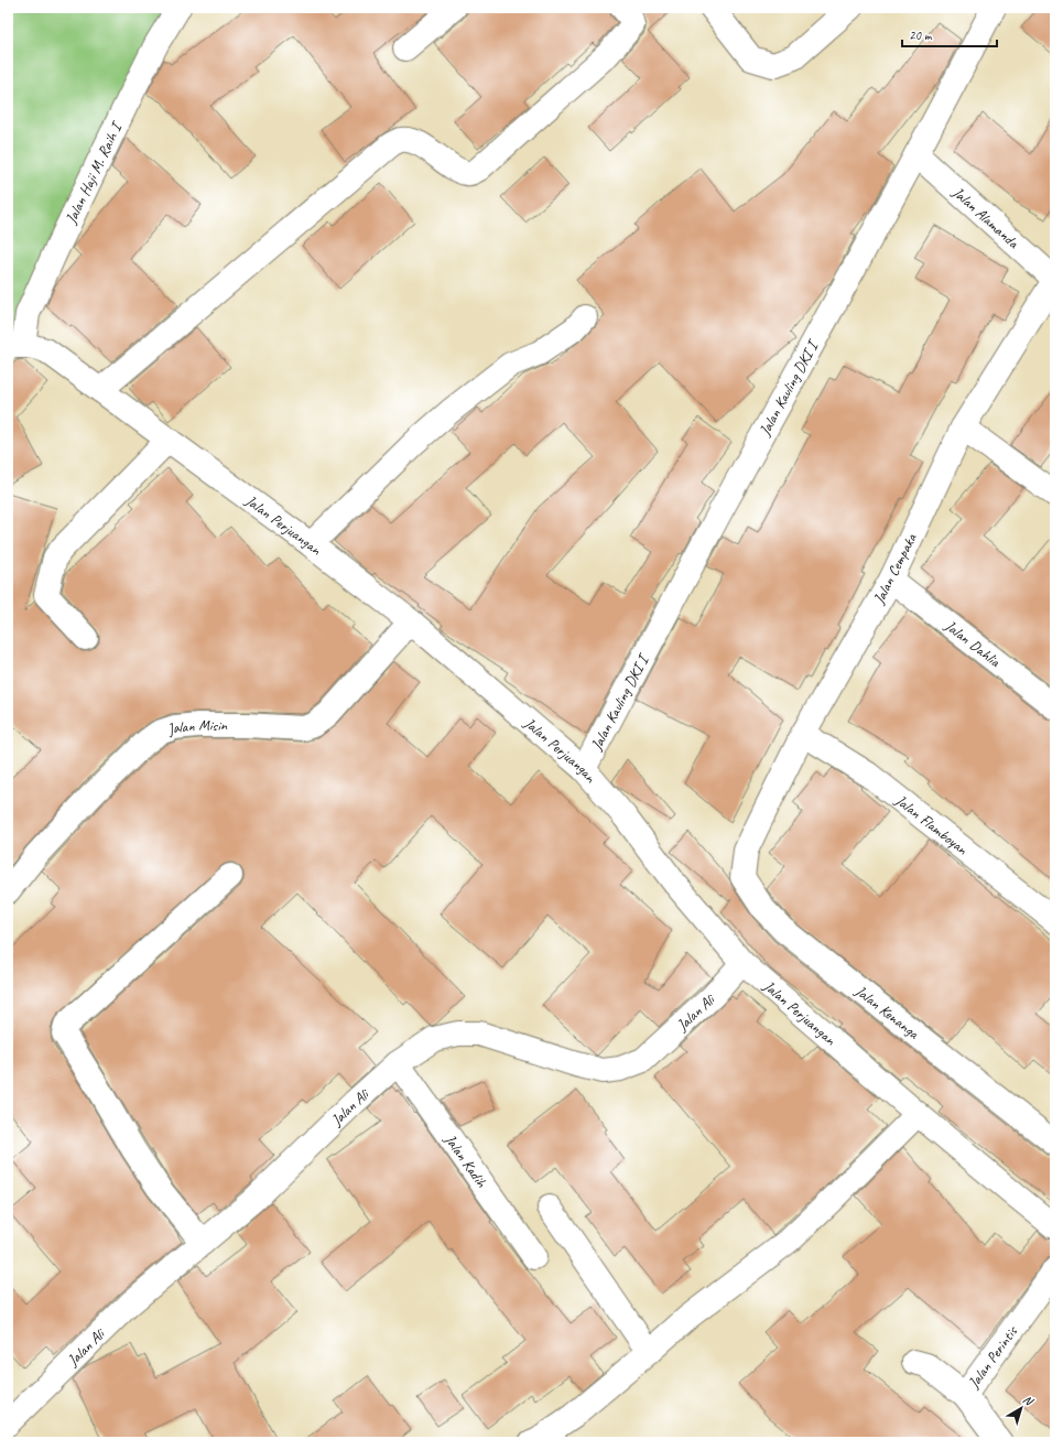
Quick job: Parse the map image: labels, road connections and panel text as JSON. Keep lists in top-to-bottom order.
{
  "streets": {
    "street": [
      "Jalan Haji M. Raih I",
      "Jalan Alamanda",
      "Jalan Kavling DKI I",
      "Jalan Perjuangan",
      "Jalan Cempaka",
      "Jalan Dahlia",
      "Jalan Misin",
      "Jalan Flamboyan",
      "Jalan Kenanga",
      "Jalan Ali",
      "Jalan Kadih",
      "Jalan Perintis"
    ]
  },
  "crossings": [
    ["Jalan Haji M. Raih I", "Jalan Perjuangan"],
    ["Jalan Alamanda", "Jalan Kavling DKI I"],
    ["Jalan Alamanda", "Jalan Cempaka"],
    ["Jalan Kavling DKI I", "Jalan Perjuangan"],
    ["Jalan Perjuangan", "Jalan Misin"],
    ["Jalan Perjuangan", "Jalan Ali"],
    ["Jalan Cempaka", "Jalan Dahlia"],
    ["Jalan Cempaka", "Jalan Flamboyan"],
    ["Jalan Cempaka", "Jalan Kenanga"],
    ["Jalan Ali", "Jalan Kadih"]
  ],
  "scale_bar": "20 m",
  "north": "top right"
}
